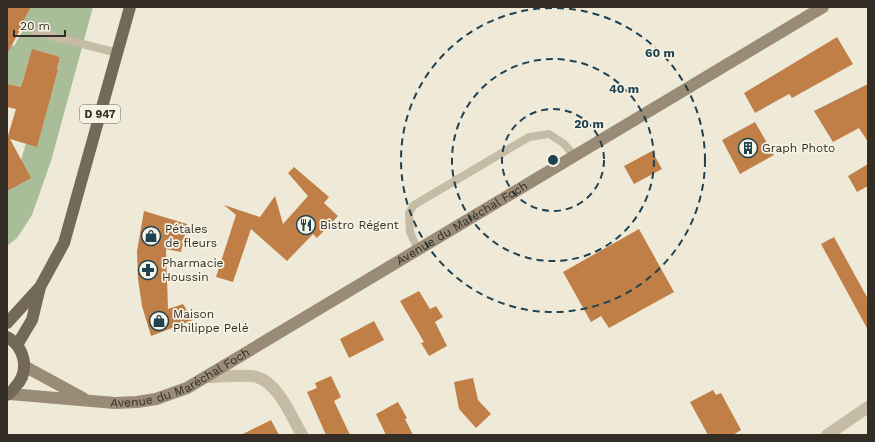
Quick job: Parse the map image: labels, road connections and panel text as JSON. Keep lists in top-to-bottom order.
{
  "streets": {
    "main road": ["D 947", "Avenue du Maréchal Foch"]
  },
  "places": {
    "building": ["Graph Photo"],
    "restaurant": ["Bistro Régent"],
    "shop": ["Pétales de fleurs", "Maison Philippe Pelé"],
    "pharmacy": ["Pharmacie Houssin"]
  },
  "scale_bar": "20 m",
  "rings": ["60 m", "40 m", "20 m"]
}
